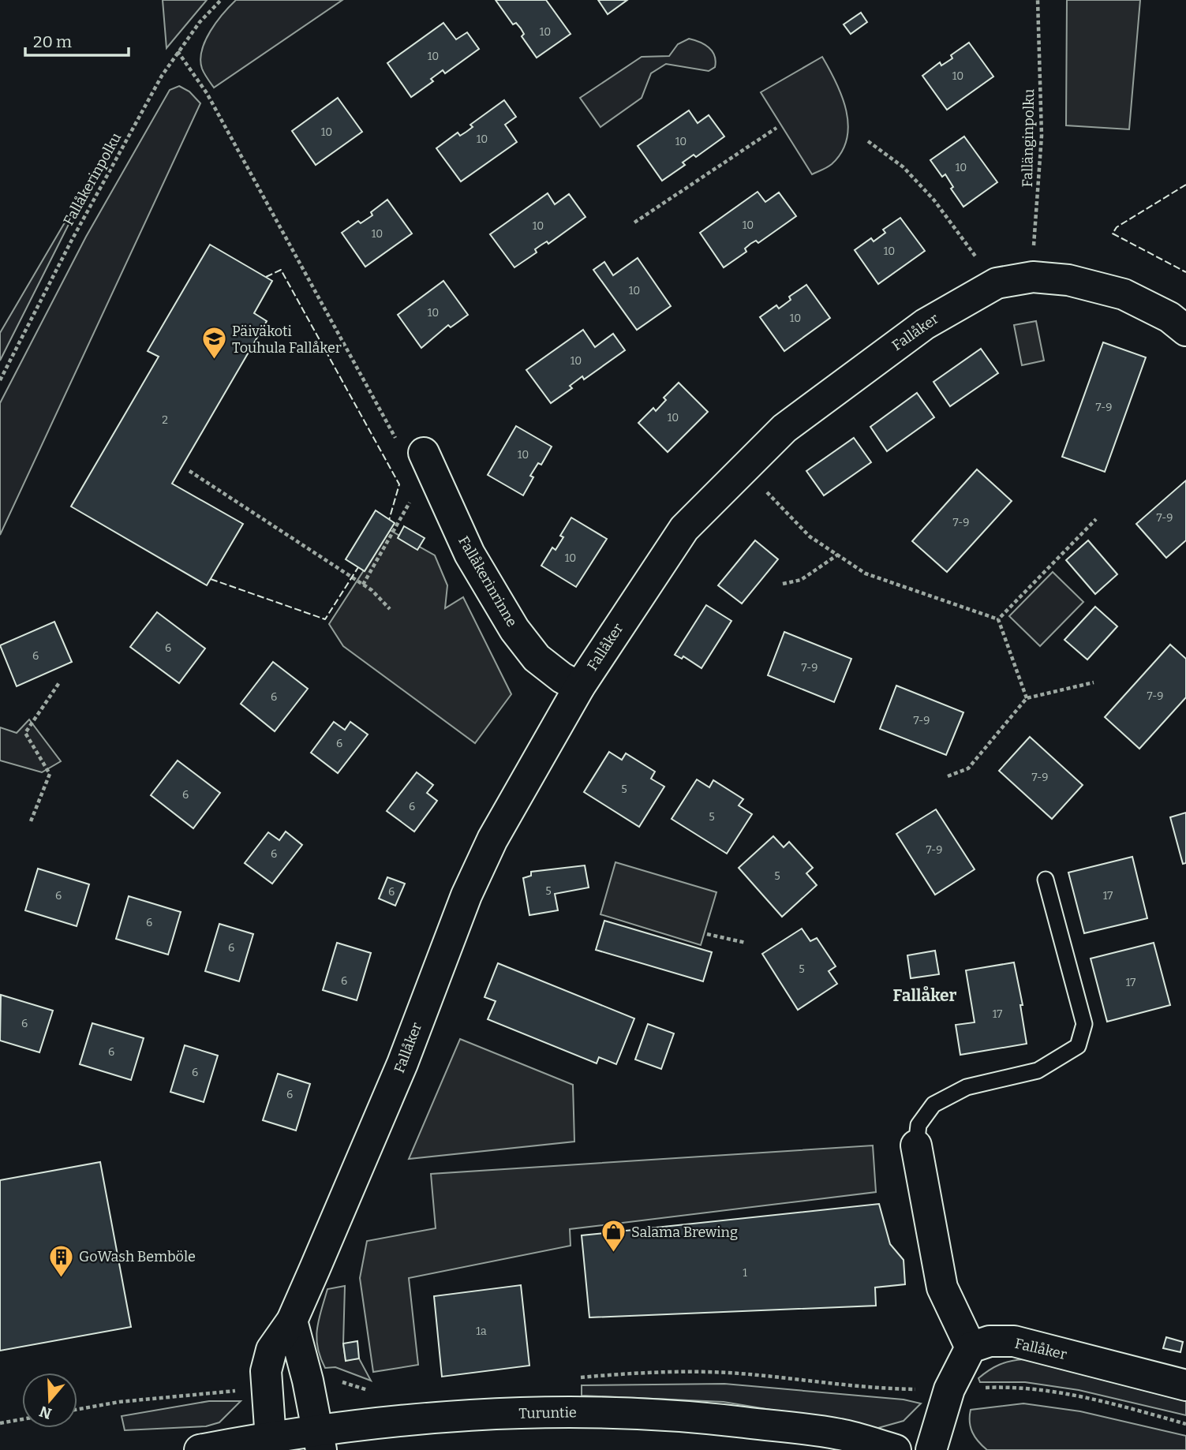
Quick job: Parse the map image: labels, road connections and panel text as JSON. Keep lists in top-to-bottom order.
{
  "streets": {
    "street": ["Fallåker", "Fallåkerinrinne", "Turuntie"],
    "path": ["Fallänginpolku", "Fallåkerinpolku"]
  },
  "crossings": [
    ["Fallänginpolku", "Fallåker"],
    ["Fallåker", "Fallåkerinrinne"],
    ["Fallåker", "Turuntie"]
  ],
  "districts": ["Fallåker"],
  "places": {
    "school or university": ["Päiväkoti Touhula Fallåker"],
    "shop": ["Salama Brewing"],
    "building": ["GoWash Bemböle"]
  },
  "house_numbers": [
    "10",
    "10",
    "10",
    "10",
    "10",
    "10",
    "10",
    "10",
    "10",
    "10",
    "10",
    "10",
    "10",
    "10",
    "10",
    "7-9",
    "10",
    "2",
    "10",
    "7-9",
    "7-9",
    "10",
    "6",
    "6",
    "7-9",
    "7-9",
    "6",
    "7-9",
    "6",
    "7-9",
    "5",
    "6",
    "6",
    "5",
    "7-9",
    "6",
    "5",
    "5",
    "6",
    "6",
    "17",
    "6",
    "6",
    "5",
    "6",
    "17",
    "17",
    "6",
    "6",
    "6",
    "6",
    "1",
    "1a"
  ],
  "scale_bar": "20 m",
  "north": "bottom"
}
